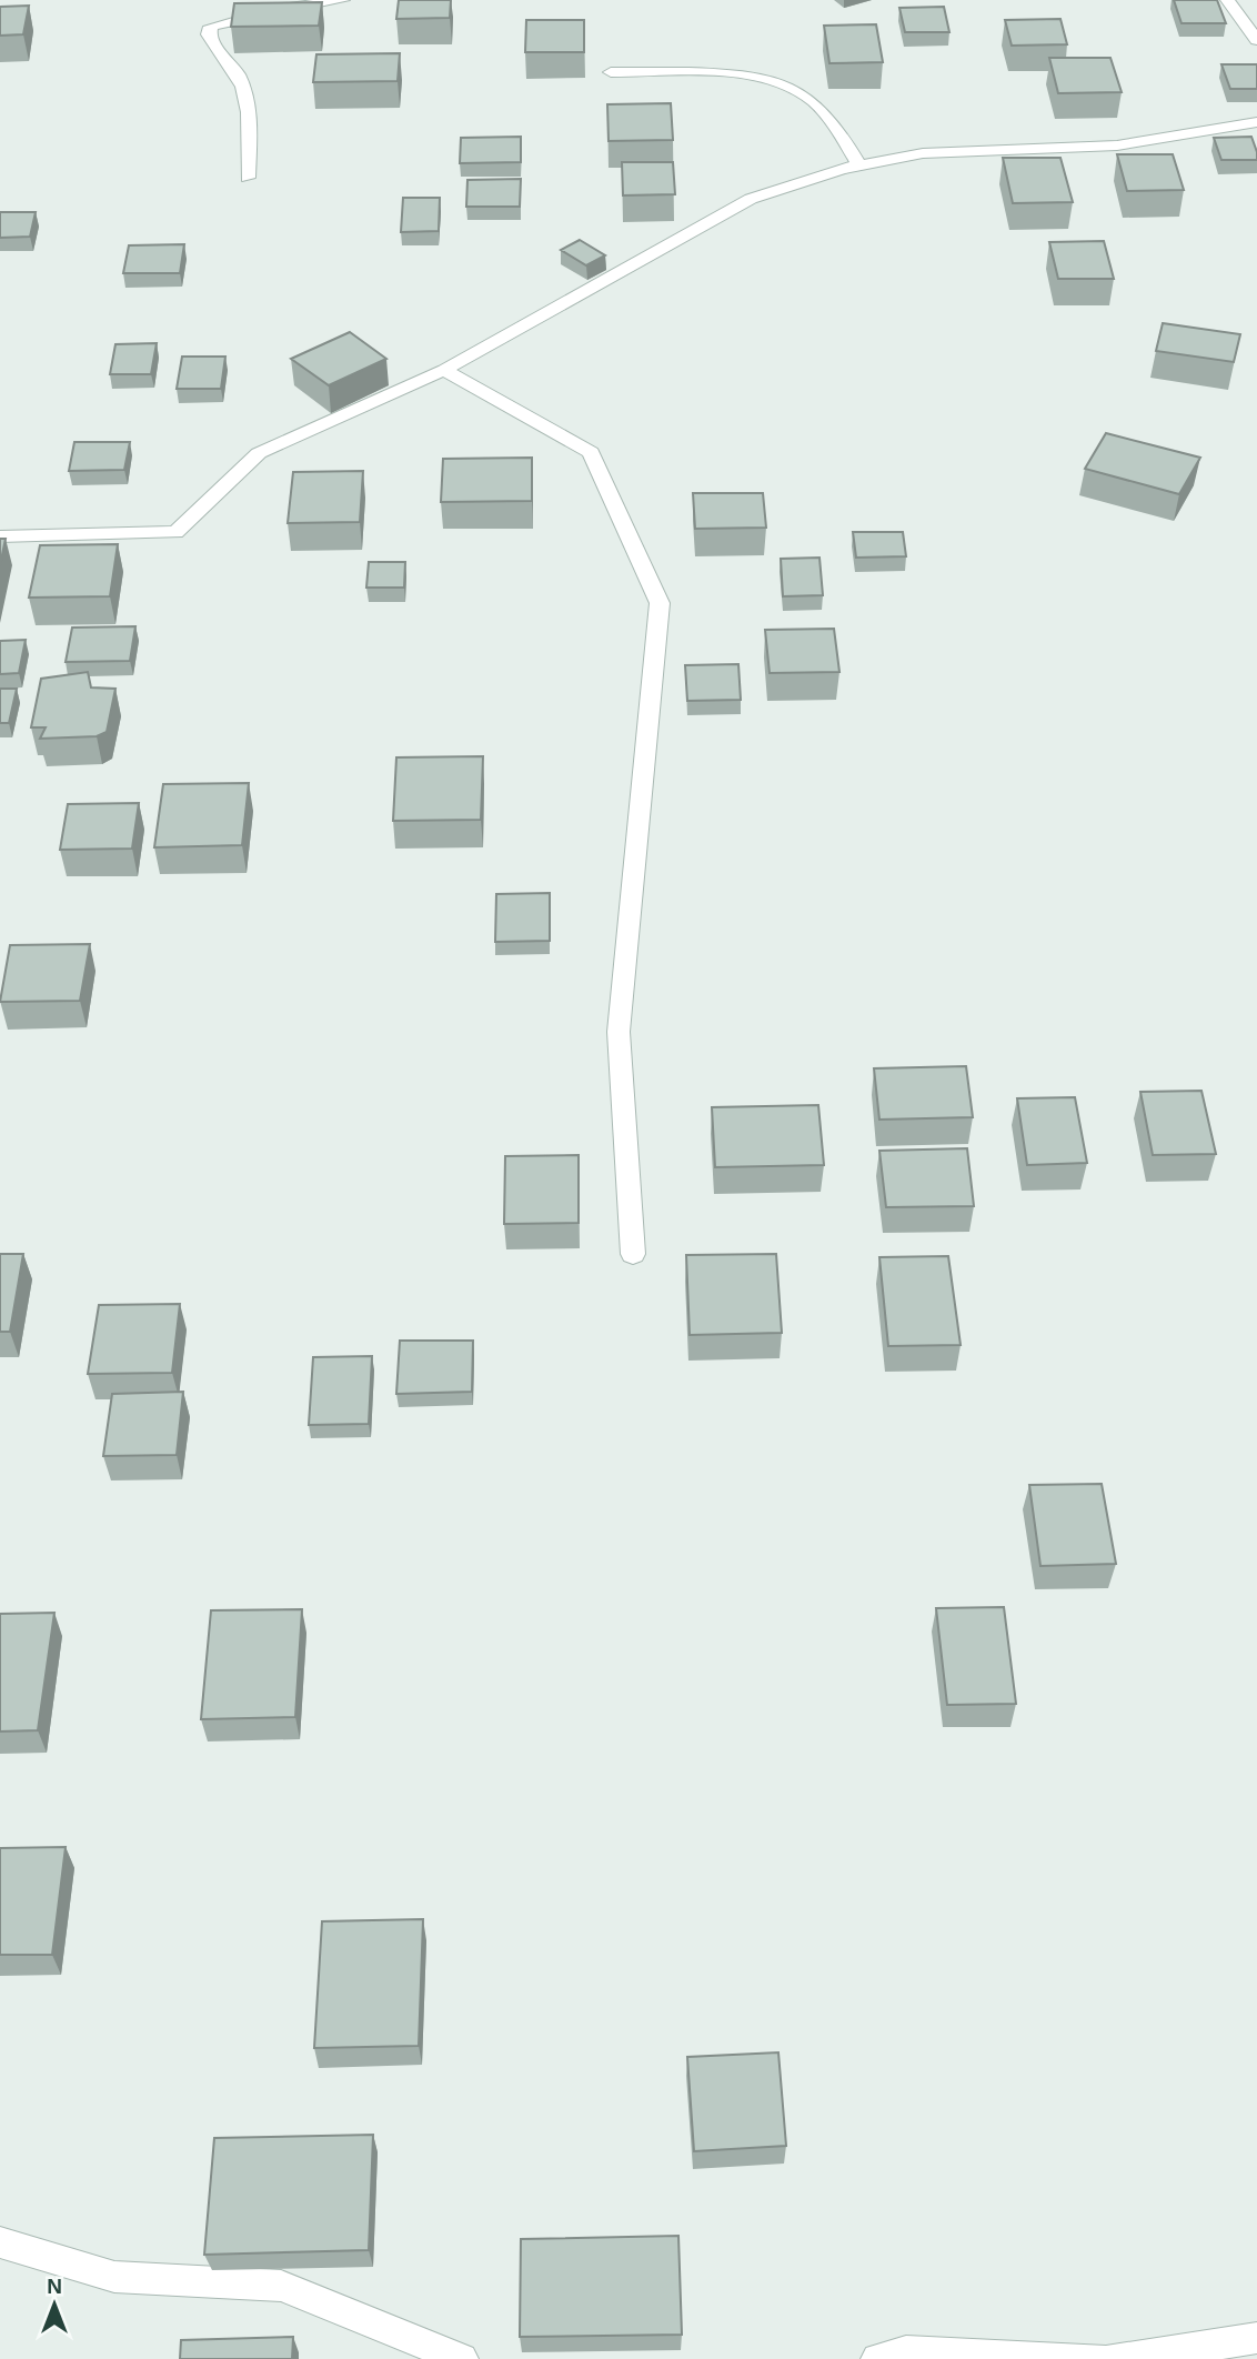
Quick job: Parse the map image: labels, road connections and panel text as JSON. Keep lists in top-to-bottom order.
{
  "north": "top"
}
